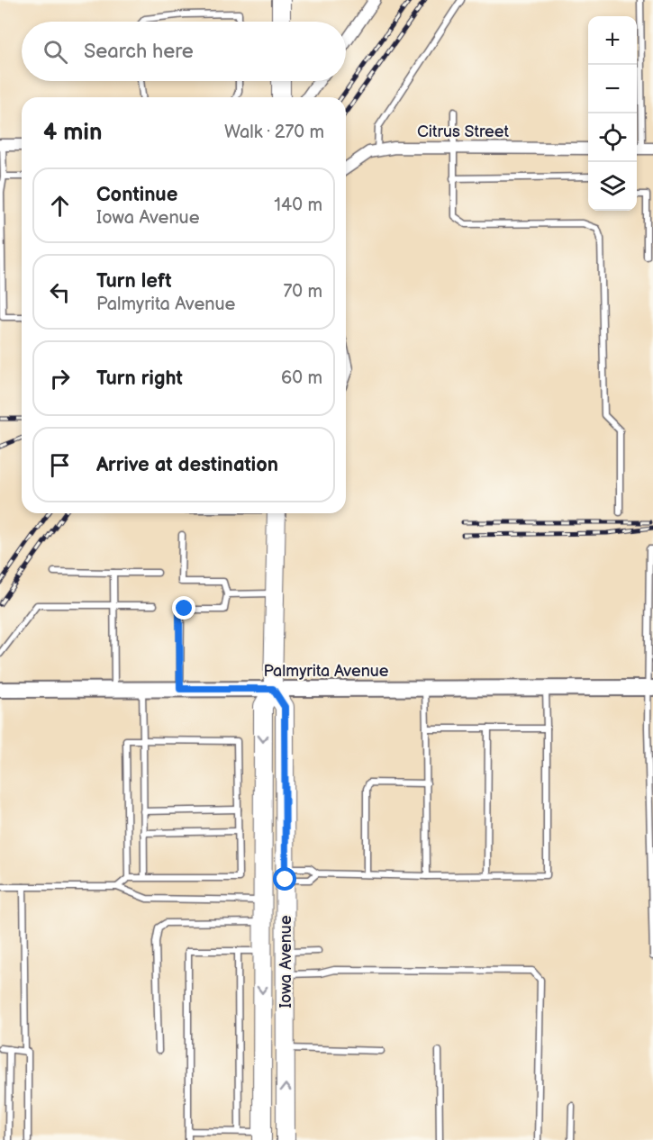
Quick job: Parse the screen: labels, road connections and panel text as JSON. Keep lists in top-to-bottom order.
{
  "streets": {
    "main road": ["Iowa Avenue"],
    "street": ["Citrus Street", "Palmyrita Avenue"]
  },
  "crossings": [
    ["Palmyrita Avenue", "Iowa Avenue"]
  ],
  "page": {
    "map_buttons": ["+", "−"],
    "search": "Search here",
    "heading": ["4 min", "Walk · 270 m"],
    "list": [
      ["Continue", "Iowa Avenue", "140 m"],
      ["Turn left", "Palmyrita Avenue", "70 m"],
      ["Turn right", "60 m"],
      "Arrive at destination"
    ]
  }
}
